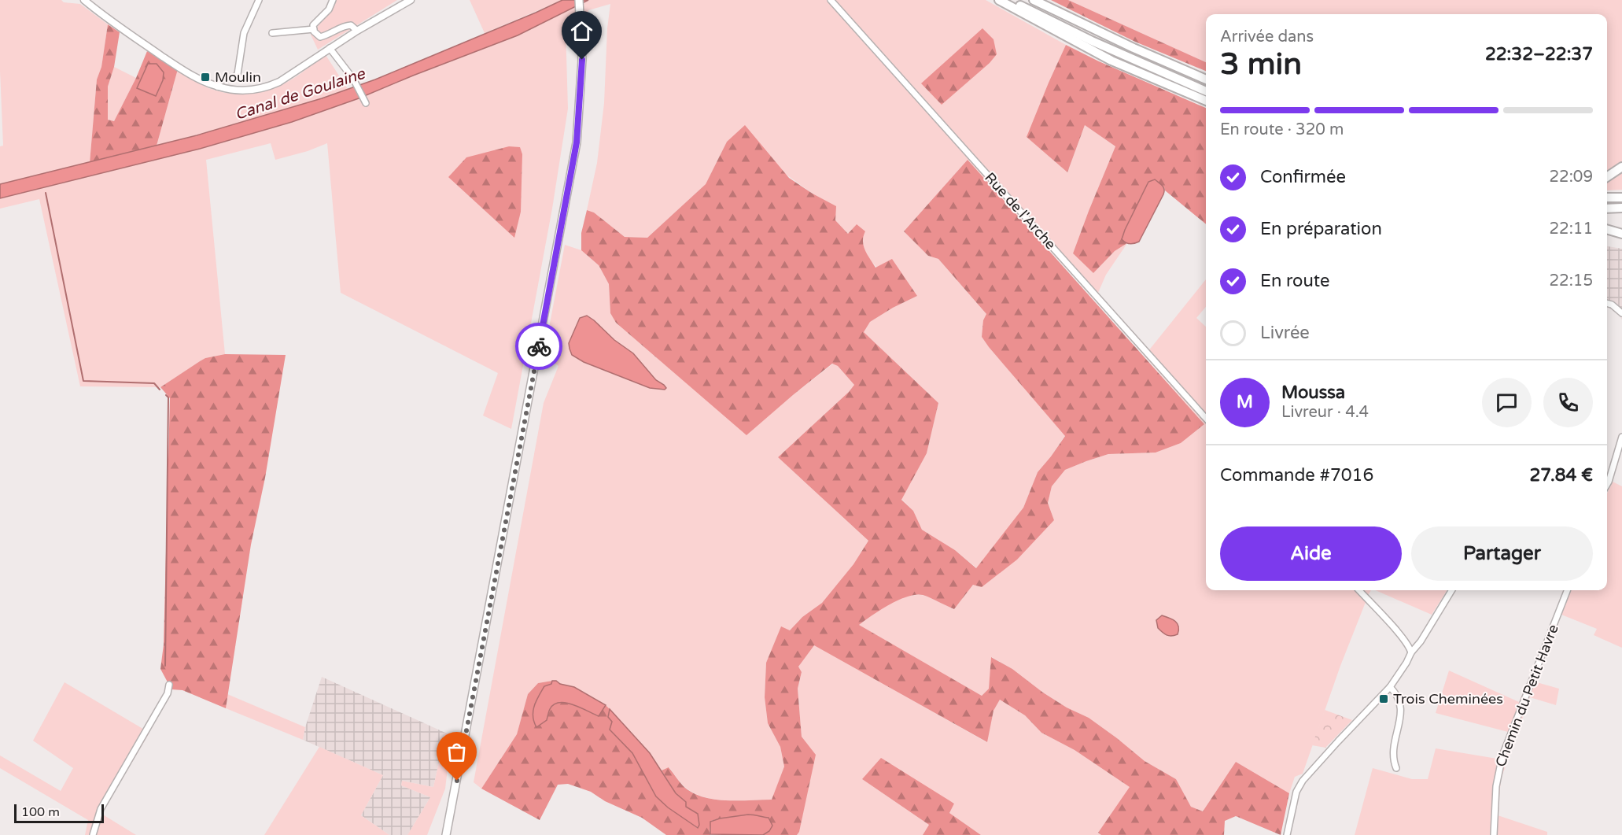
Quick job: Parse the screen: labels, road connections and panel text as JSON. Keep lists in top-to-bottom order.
{
  "streets": {
    "street": ["Rue de l'Arche", "Chemin du Petit Havre"]
  },
  "water": ["Canal de Goulaine"],
  "places": {
    "transit": ["Moulin", "Trois Cheminées"]
  },
  "scale_bar": "100 m",
  "page": {
    "heading": ["3 min", "Arrivée dans", "22:32–22:37"],
    "panel": [
      "Moussa",
      "Livreur · 4.4",
      "Commande #7016",
      "27.84 €"
    ],
    "bar": "En route · 320 m",
    "list": [
      ["Confirmée", "22:09"],
      ["En préparation", "22:11"],
      ["En route", "22:15"],
      "Livrée"
    ],
    "round": "M",
    "buttons": ["Aide", "Partager"],
    "scale": "100 m"
  }
}
